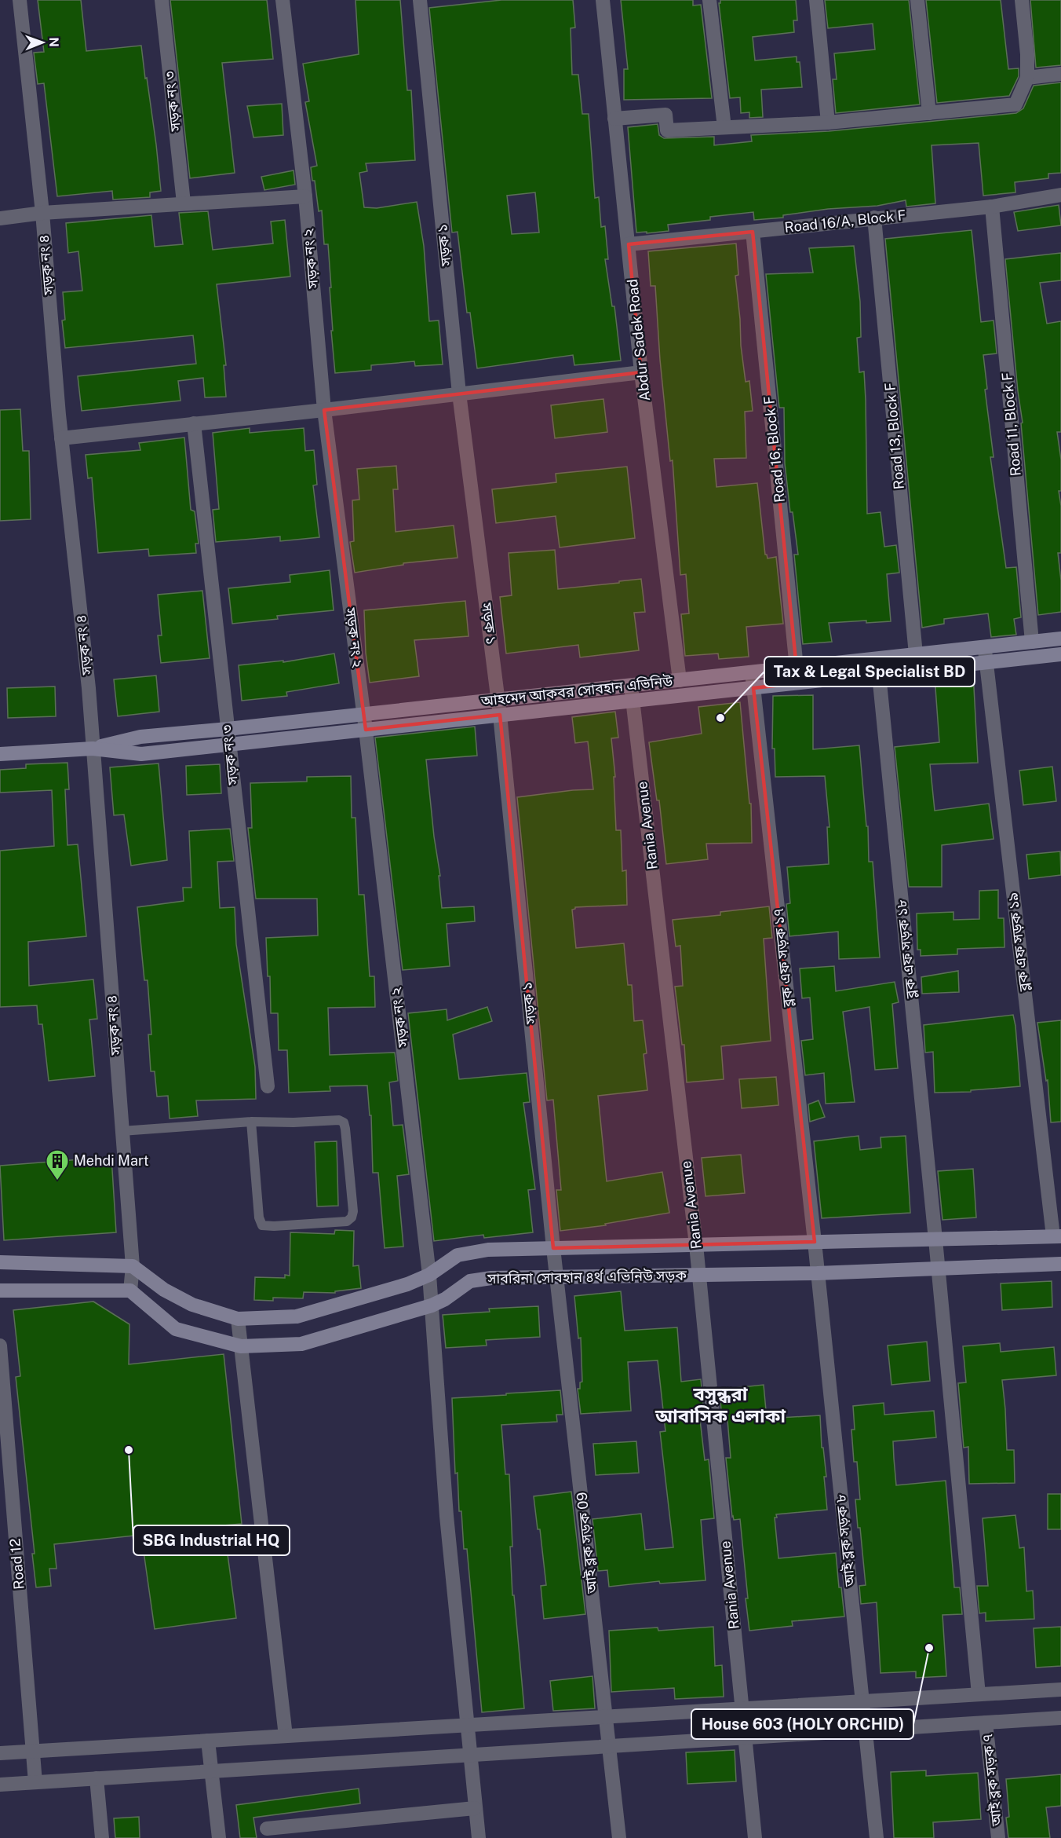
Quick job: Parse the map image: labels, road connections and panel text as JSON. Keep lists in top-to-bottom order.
{
  "streets": {
    "street": [
      "সড়ক নং ৩",
      "Road 16/A, Block F",
      "সড়ক ১",
      "সড়ক নং ২",
      "সড়ক নং ৪",
      "Abdur Sadek Road",
      "Road 11, Block F",
      "Road 13, Block F",
      "Road 16, Block F",
      "আহমেদ আকবর সোবহান এভিনিউ",
      "Rania Avenue",
      "ব্লক এফ সড়ক ১৯",
      "ব্লক এফ সড়ক ১৮",
      "ব্লক এফ সড়ক ১৭",
      "সাবরিনা সোবহান ৪র্থ এভিনিউ সড়ক",
      "আই ব্লক সড়ক ৮",
      "আই ব্লক সড়ক 09",
      "Road 12",
      "আই ব্লক সড়ক ৭"
    ]
  },
  "crossings": [
    ["সড়ক নং ৩", "আহমেদ আকবর সোবহান এভিনিউ"],
    ["Road 16/A, Block F", "Abdur Sadek Road"],
    ["Road 16/A, Block F", "Road 11, Block F"],
    ["Road 16/A, Block F", "Road 13, Block F"],
    ["Road 16/A, Block F", "Road 16, Block F"],
    ["সড়ক ১", "আহমেদ আকবর সোবহান এভিনিউ"],
    ["সড়ক ১", "সাবরিনা সোবহান ৪র্থ এভিনিউ সড়ক"],
    ["সড়ক ১", "আই ব্লক সড়ক 09"],
    ["সড়ক নং ২", "আহমেদ আকবর সোবহান এভিনিউ"],
    ["সড়ক নং ২", "সাবরিনা সোবহান ৪র্থ এভিনিউ সড়ক"],
    ["সড়ক নং ৪", "আহমেদ আকবর সোবহান এভিনিউ"],
    ["সড়ক নং ৪", "সাবরিনা সোবহান ৪র্থ এভিনিউ সড়ক"],
    ["Abdur Sadek Road", "আহমেদ আকবর সোবহান এভিনিউ"],
    ["Road 11, Block F", "আহমেদ আকবর সোবহান এভিনিউ"],
    ["Road 13, Block F", "আহমেদ আকবর সোবহান এভিনিউ"],
    ["Road 16, Block F", "আহমেদ আকবর সোবহান এভিনিউ"],
    ["আহমেদ আকবর সোবহান এভিনিউ", "Rania Avenue"],
    ["আহমেদ আকবর সোবহান এভিনিউ", "ব্লক এফ সড়ক ১৯"],
    ["আহমেদ আকবর সোবহান এভিনিউ", "ব্লক এফ সড়ক ১৮"],
    ["আহমেদ আকবর সোবহান এভিনিউ", "ব্লক এফ সড়ক ১৭"],
    ["Rania Avenue", "সাবরিনা সোবহান ৪র্থ এভিনিউ সড়ক"],
    ["ব্লক এফ সড়ক ১৯", "সাবরিনা সোবহান ৪র্থ এভিনিউ সড়ক"],
    ["ব্লক এফ সড়ক ১৮", "সাবরিনা সোবহান ৪র্থ এভিনিউ সড়ক"],
    ["ব্লক এফ সড়ক ১৭", "সাবরিনা সোবহান ৪র্থ এভিনিউ সড়ক"],
    ["ব্লক এফ সড়ক ১৭", "আই ব্লক সড়ক ৮"],
    ["সাবরিনা সোবহান ৪র্থ এভিনিউ সড়ক", "আই ব্লক সড়ক ৮"],
    ["সাবরিনা সোবহান ৪র্থ এভিনিউ সড়ক", "আই ব্লক সড়ক 09"]
  ],
  "districts": ["বসুন্ধরা আবাসিক এলাকা"],
  "places": {
    "other": ["Tax & Legal Specialist BD", "SBG Industrial HQ", "House 603 (HOLY ORCHID)"],
    "building": ["Mehdi Mart"]
  },
  "north": "right"
}
